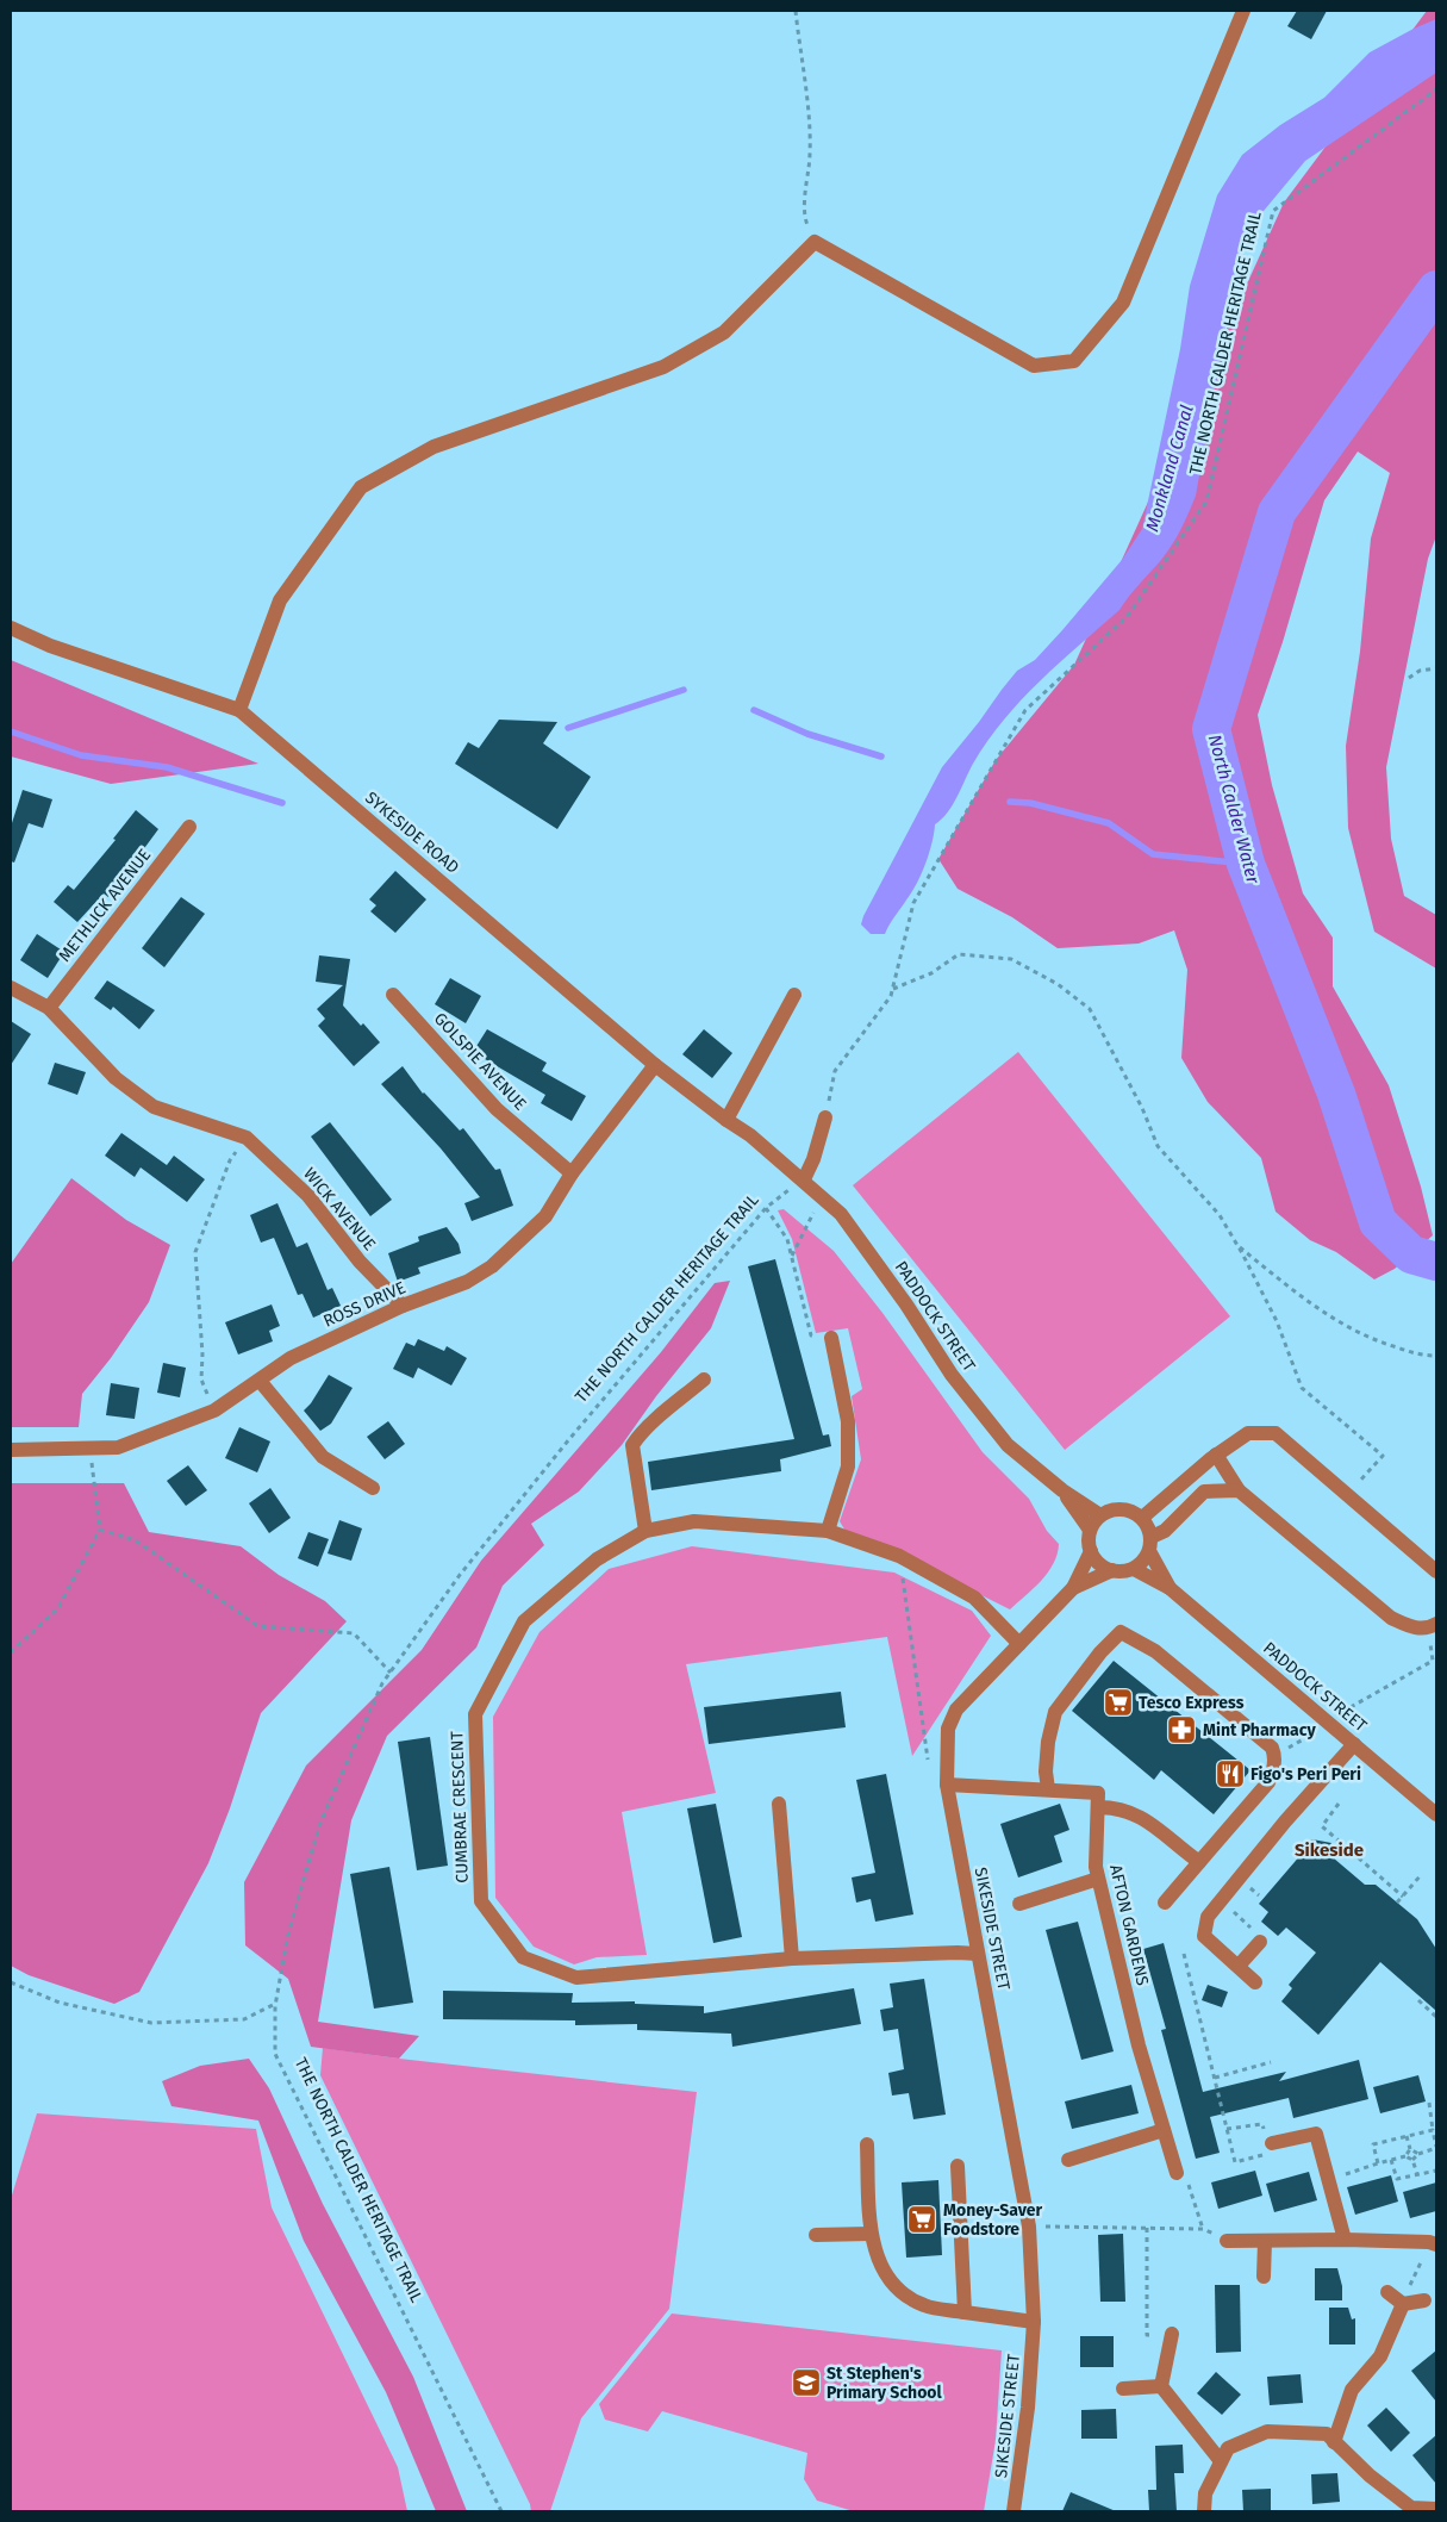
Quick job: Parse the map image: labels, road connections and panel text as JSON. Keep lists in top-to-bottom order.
{
  "streets": {
    "street": [
      "SYKESIDE ROAD",
      "METHLICK AVENUE",
      "GOLSPIE AVENUE",
      "WICK AVENUE",
      "ROSS DRIVE",
      "PADDOCK STREET",
      "CUMBRAE CRESCENT",
      "AFTON GARDENS",
      "SIKESIDE STREET"
    ],
    "path": ["THE NORTH CALDER HERITAGE TRAIL"]
  },
  "crossings": [
    ["THE NORTH CALDER HERITAGE TRAIL", "PADDOCK STREET"],
    ["SYKESIDE ROAD", "ROSS DRIVE"],
    ["SYKESIDE ROAD", "PADDOCK STREET"],
    ["METHLICK AVENUE", "WICK AVENUE"],
    ["GOLSPIE AVENUE", "ROSS DRIVE"],
    ["WICK AVENUE", "ROSS DRIVE"],
    ["PADDOCK STREET", "SIKESIDE STREET"],
    ["CUMBRAE CRESCENT", "SIKESIDE STREET"]
  ],
  "districts": ["Sikeside"],
  "water": ["Monkland Canal", "North Calder Water"],
  "places": {
    "supermarket": ["Tesco Express", "Money-Saver Foodstore"],
    "pharmacy": ["Mint Pharmacy"],
    "restaurant": ["Figo's Peri Peri"],
    "school or university": ["St Stephen's Primary School"]
  }
}
